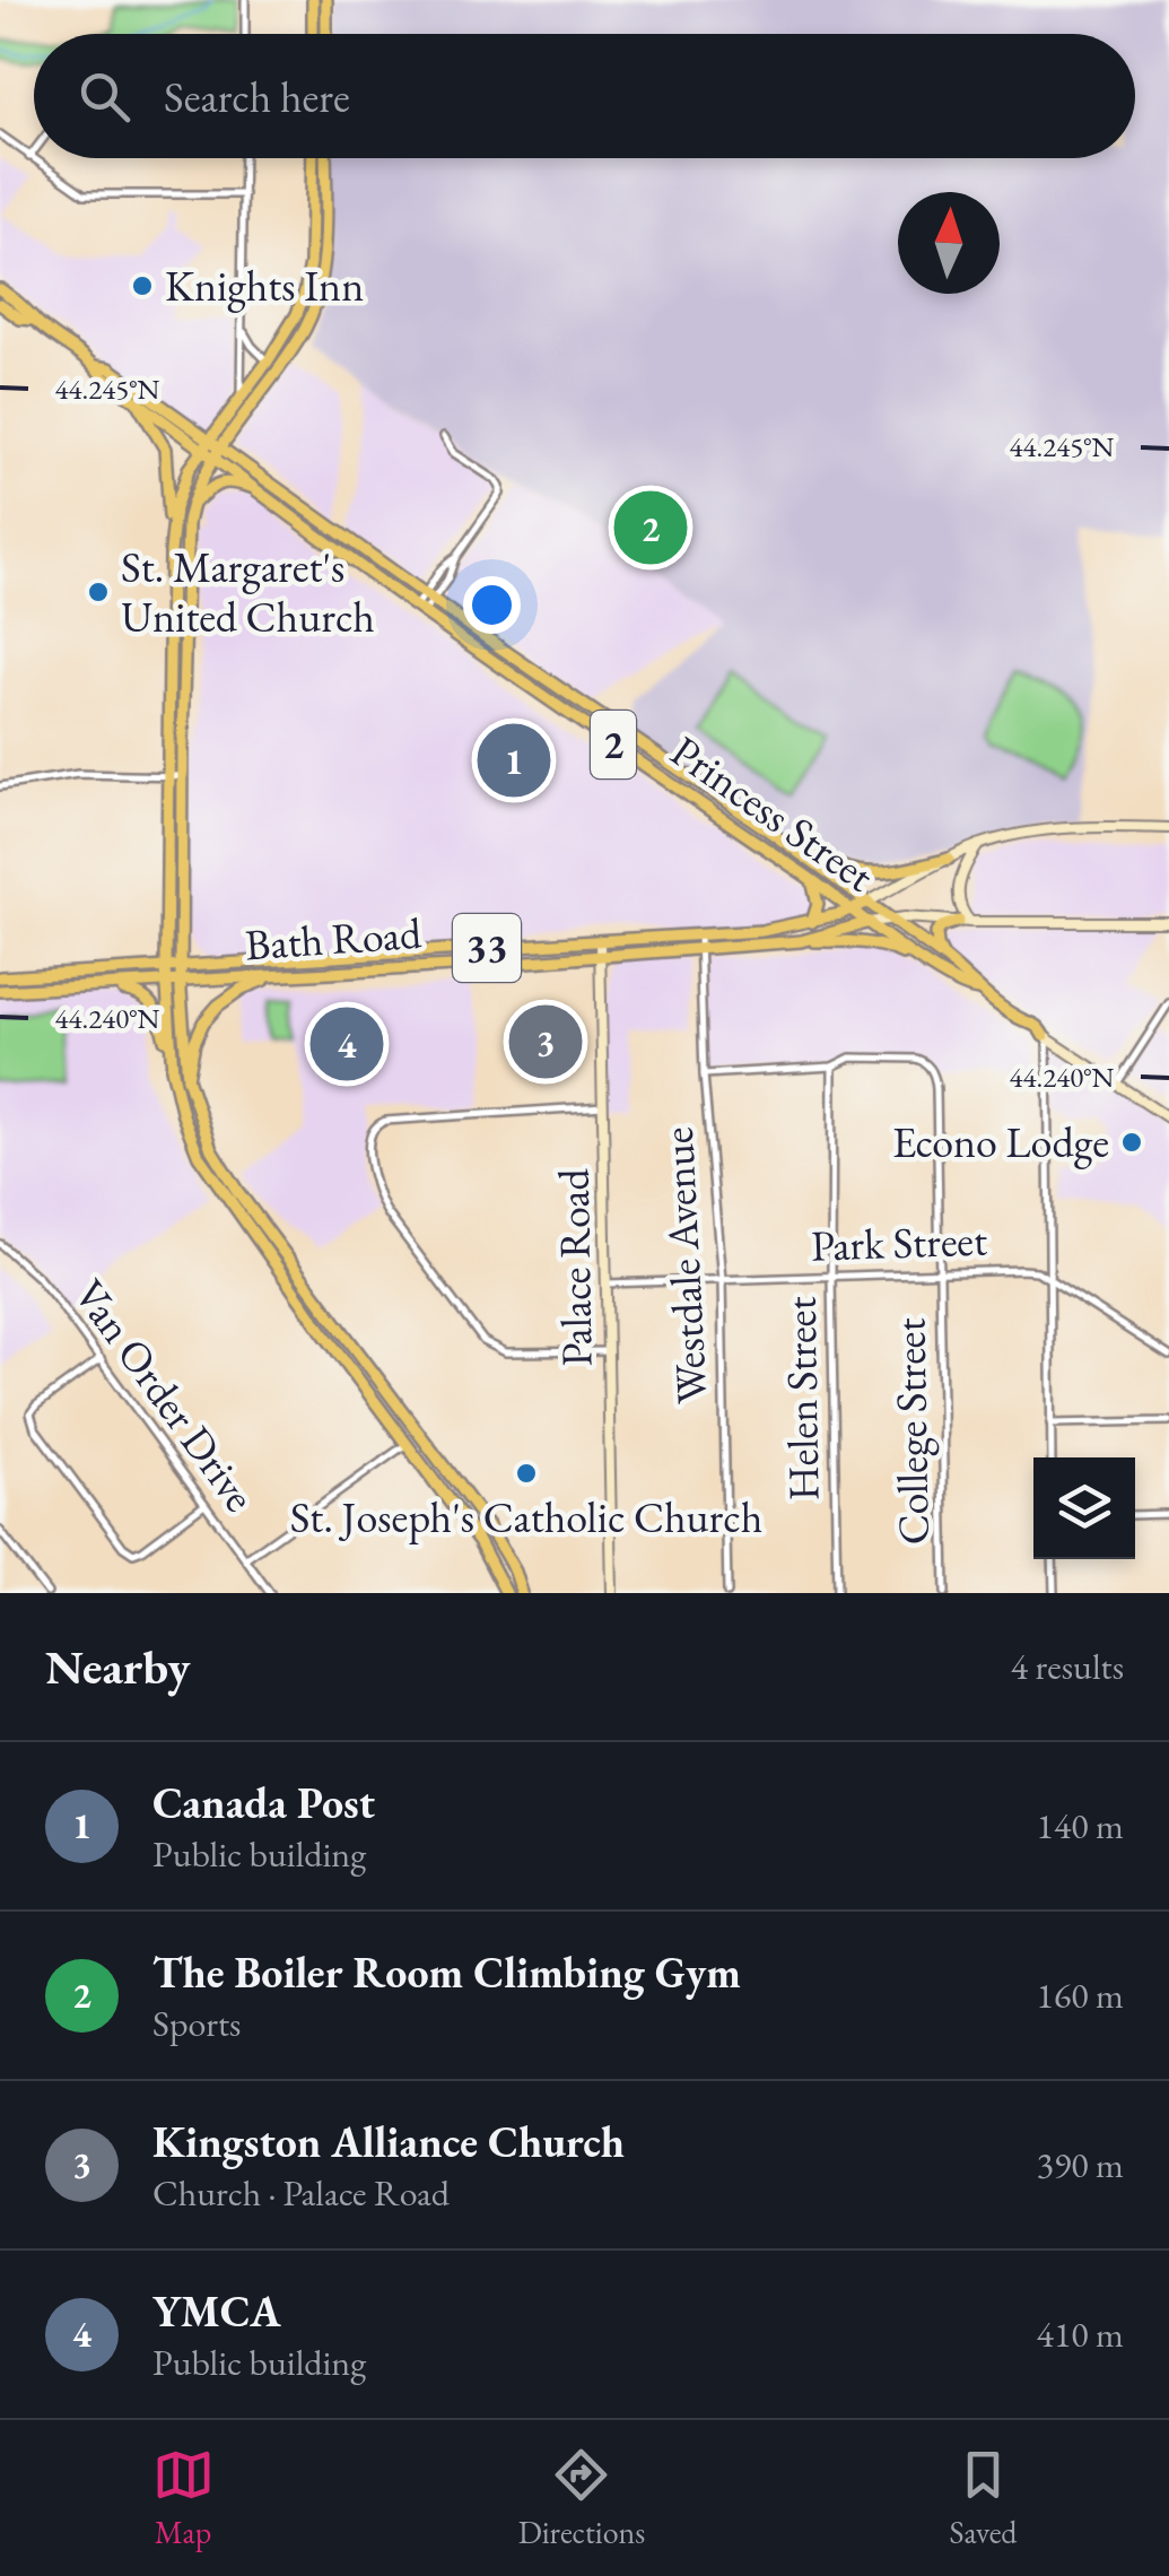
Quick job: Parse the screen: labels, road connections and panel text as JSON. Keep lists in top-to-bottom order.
{
  "streets": {
    "main road": [
      "2",
      "Princess Street",
      "Bath Road",
      "33",
      "Palace Road"
    ],
    "street": [
      "Park Street",
      "Westdale Avenue",
      "Van Order Drive",
      "Helen Street",
      "College Street"
    ]
  },
  "crossings": [
    ["Princess Street", "Bath Road"],
    ["Princess Street", "33"],
    ["Bath Road", "33"],
    ["Bath Road", "Westdale Avenue"],
    ["Bath Road", "Palace Road"],
    ["Park Street", "Westdale Avenue"],
    ["Park Street", "Palace Road"],
    ["Park Street", "Helen Street"],
    ["Park Street", "College Street"],
    ["Helen Street", "College Street"]
  ],
  "places": [
    "Knights Inn",
    "St. Margaret's United Church",
    "Econo Lodge",
    "St. Joseph's Catholic Church"
  ],
  "north": "top",
  "page": {
    "search": "Search here",
    "pins": [
      "2",
      "1",
      "3",
      "4"
    ],
    "heading": ["Nearby", "4 results"],
    "list": [
      {
        "mark": "1",
        "name": "Canada Post",
        "note": "Public building",
        "value": "140 m"
      },
      {
        "mark": "2",
        "name": "The Boiler Room Climbing Gym",
        "note": "Sports",
        "value": "160 m"
      },
      {
        "mark": "3",
        "name": "Kingston Alliance Church",
        "note": "Church · Palace Road",
        "value": "390 m"
      },
      {
        "mark": "4",
        "name": "YMCA",
        "note": "Public building",
        "value": "410 m"
      }
    ],
    "nav": ["Map", "Directions", "Saved"]
  },
  "coordinates": ["44.245°N", "44.240°N"]
}
